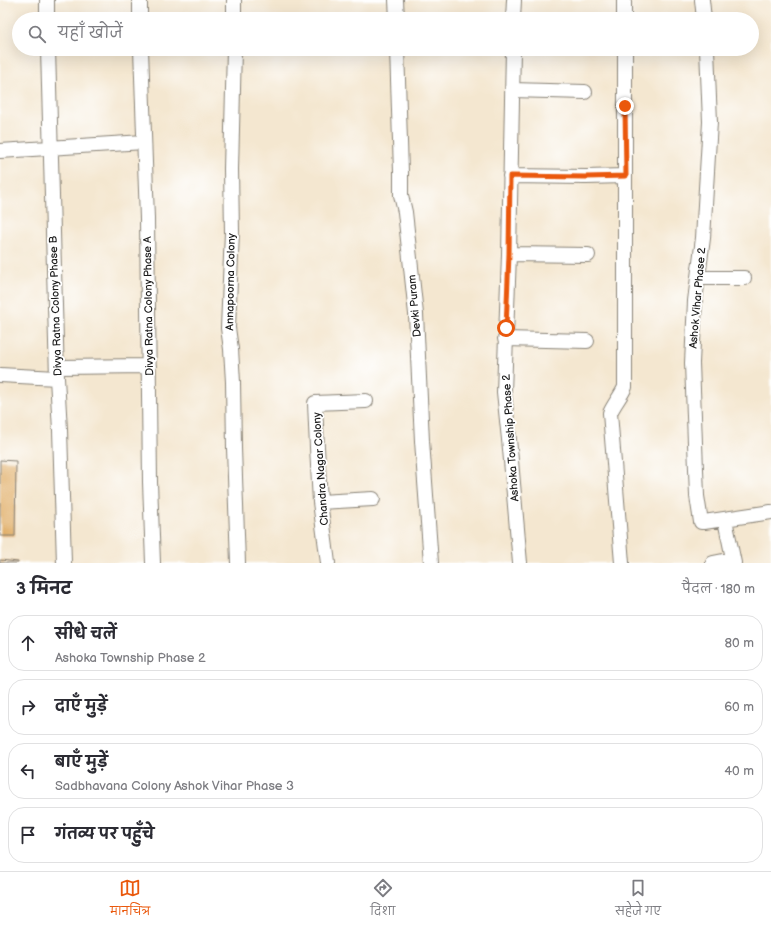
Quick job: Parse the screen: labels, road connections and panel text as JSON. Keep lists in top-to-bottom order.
{
  "streets": {
    "street": [
      "Annapoorna Colony",
      "Ashok Vihar Phase 2",
      "Divya Ratna Colony Phase B",
      "Divya Ratna Colony Phase A",
      "Devki Puram",
      "Ashoka Township Phase 2",
      "Chandra Nagar Colony"
    ]
  },
  "page": {
    "search": "यहाँ खोजें",
    "heading": ["3 मिनट", "पैदल · 180 m"],
    "list": [
      ["सीधे चलें", "Ashoka Township Phase 2", "80 m"],
      ["दाएँ मुड़ें", "60 m"],
      ["बाएँ मुड़ें", "Sadbhavana Colony Ashok Vihar Phase 3", "40 m"],
      "गंतव्य पर पहुँचे"
    ],
    "nav": ["मानचित्र", "दिशा", "सहेजे गए"]
  }
}
